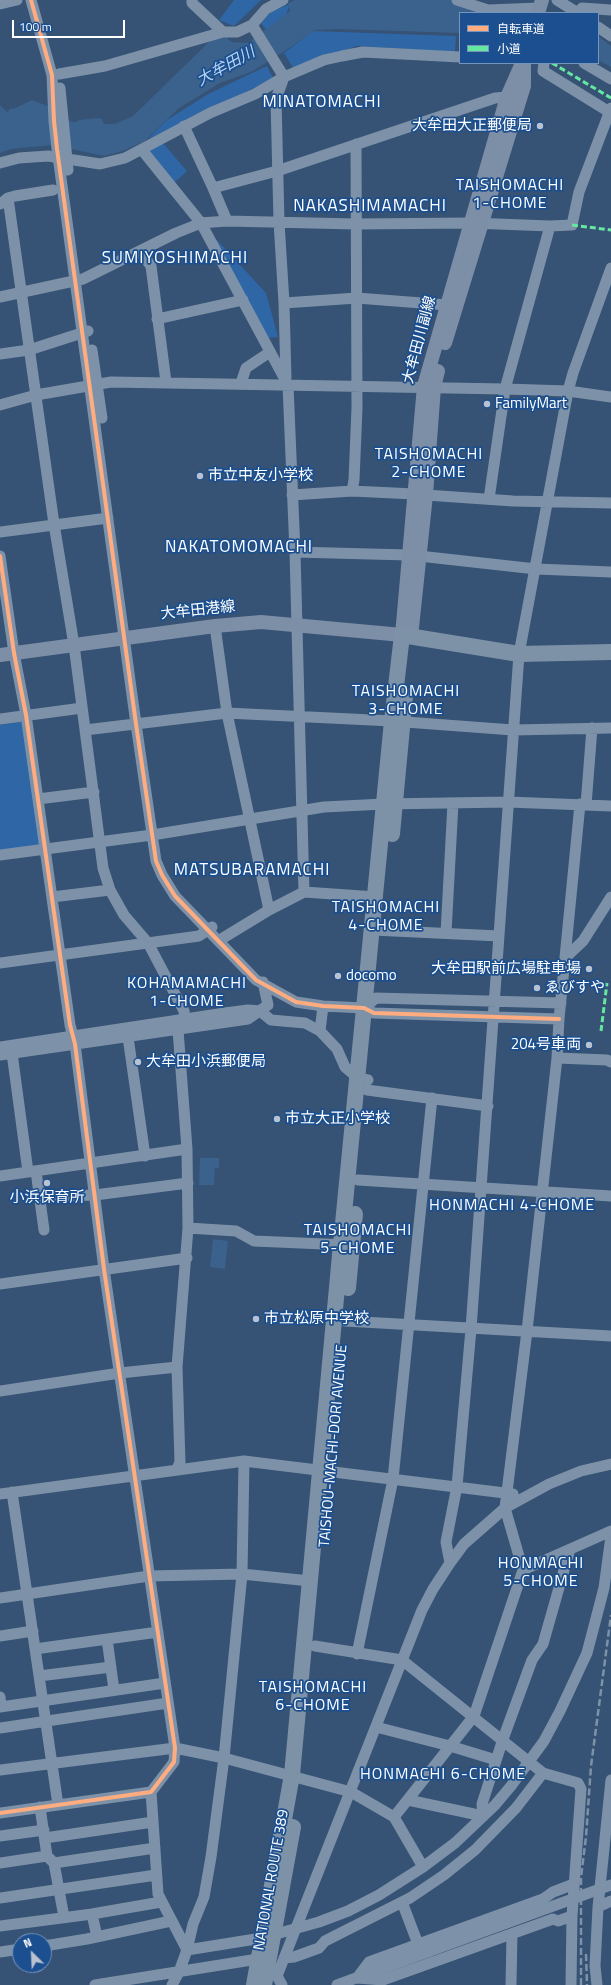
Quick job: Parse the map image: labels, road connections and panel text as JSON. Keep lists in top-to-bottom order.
{
  "streets": {
    "highway": ["TAISHOU-MACHI-DORI AVENUE", "NATIONAL ROUTE 389"],
    "main road": ["大牟田川副線", "大牟田港線"]
  },
  "crossings": [
    ["大牟田川副線", "大牟田港線"],
    ["大牟田川副線", "TAISHOU-MACHI-DORI AVENUE"],
    ["大牟田港線", "TAISHOU-MACHI-DORI AVENUE"],
    ["TAISHOU-MACHI-DORI AVENUE", "NATIONAL ROUTE 389"]
  ],
  "districts": [
    "MINATOMACHI",
    "TAISHOMACHI 1-CHOME",
    "NAKASHIMAMACHI",
    "SUMIYOSHIMACHI",
    "TAISHOMACHI 2-CHOME",
    "NAKATOMOMACHI",
    "TAISHOMACHI 3-CHOME",
    "MATSUBARAMACHI",
    "TAISHOMACHI 4-CHOME",
    "KOHAMAMACHI 1-CHOME",
    "HONMACHI 4-CHOME",
    "TAISHOMACHI 5-CHOME",
    "HONMACHI 5-CHOME",
    "TAISHOMACHI 6-CHOME",
    "HONMACHI 6-CHOME"
  ],
  "water": ["大牟田川"],
  "places": [
    "大牟田大正郵便局",
    "FamilyMart",
    "市立中友小学校",
    "大牟田駅前広場駐車場",
    "docomo",
    "ゑびすや",
    "204号車両",
    "大牟田小浜郵便局",
    "市立大正小学校",
    "小浜保育所",
    "市立松原中学校"
  ],
  "legend": ["自転車道", "小道"],
  "scale_bar": "100 m",
  "north": "top left"
}
